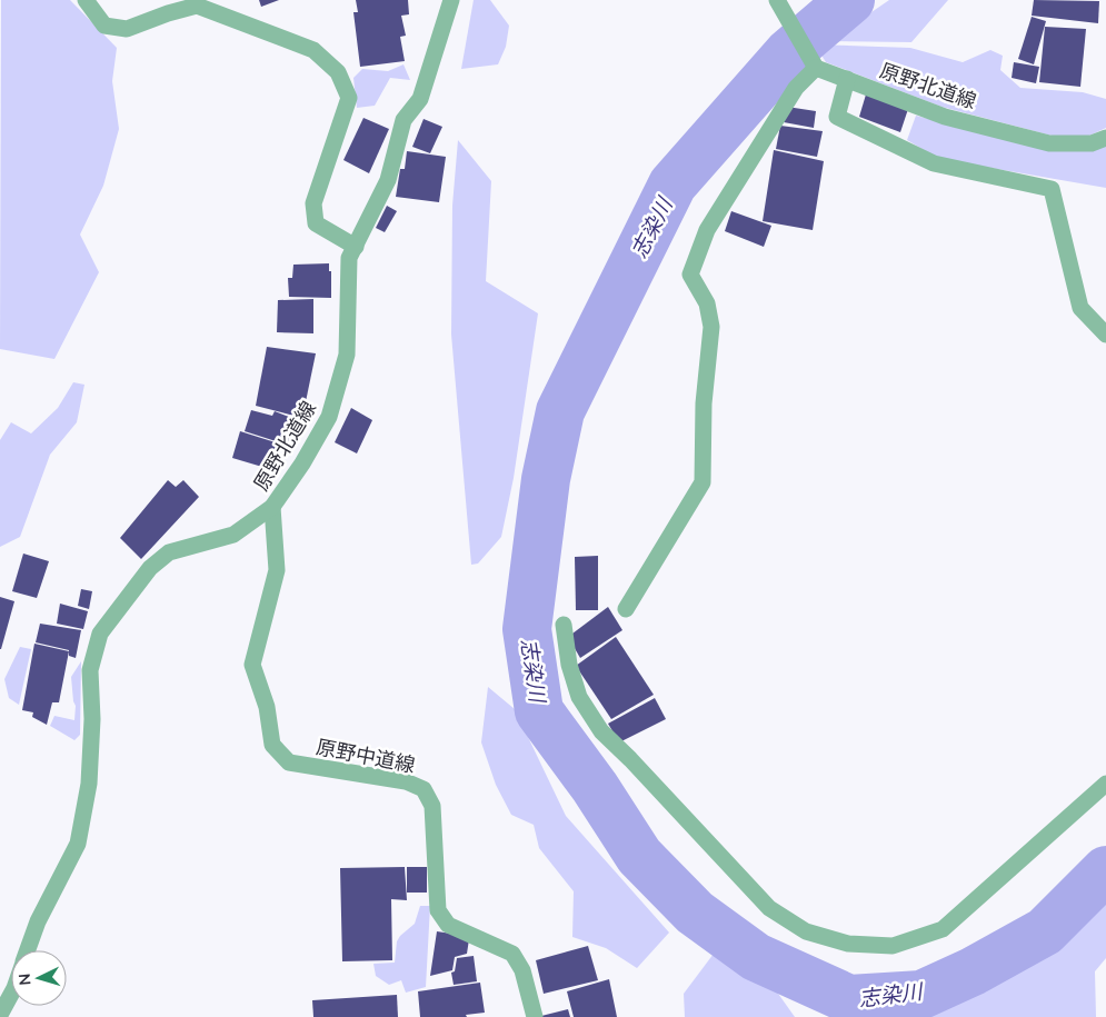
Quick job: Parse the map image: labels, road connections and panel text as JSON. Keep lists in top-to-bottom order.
{
  "streets": {
    "street": ["原野北道線", "原野中道線"]
  },
  "crossings": [
    ["原野北道線", "原野中道線"]
  ],
  "water": ["志染川"],
  "north": "left"
}
